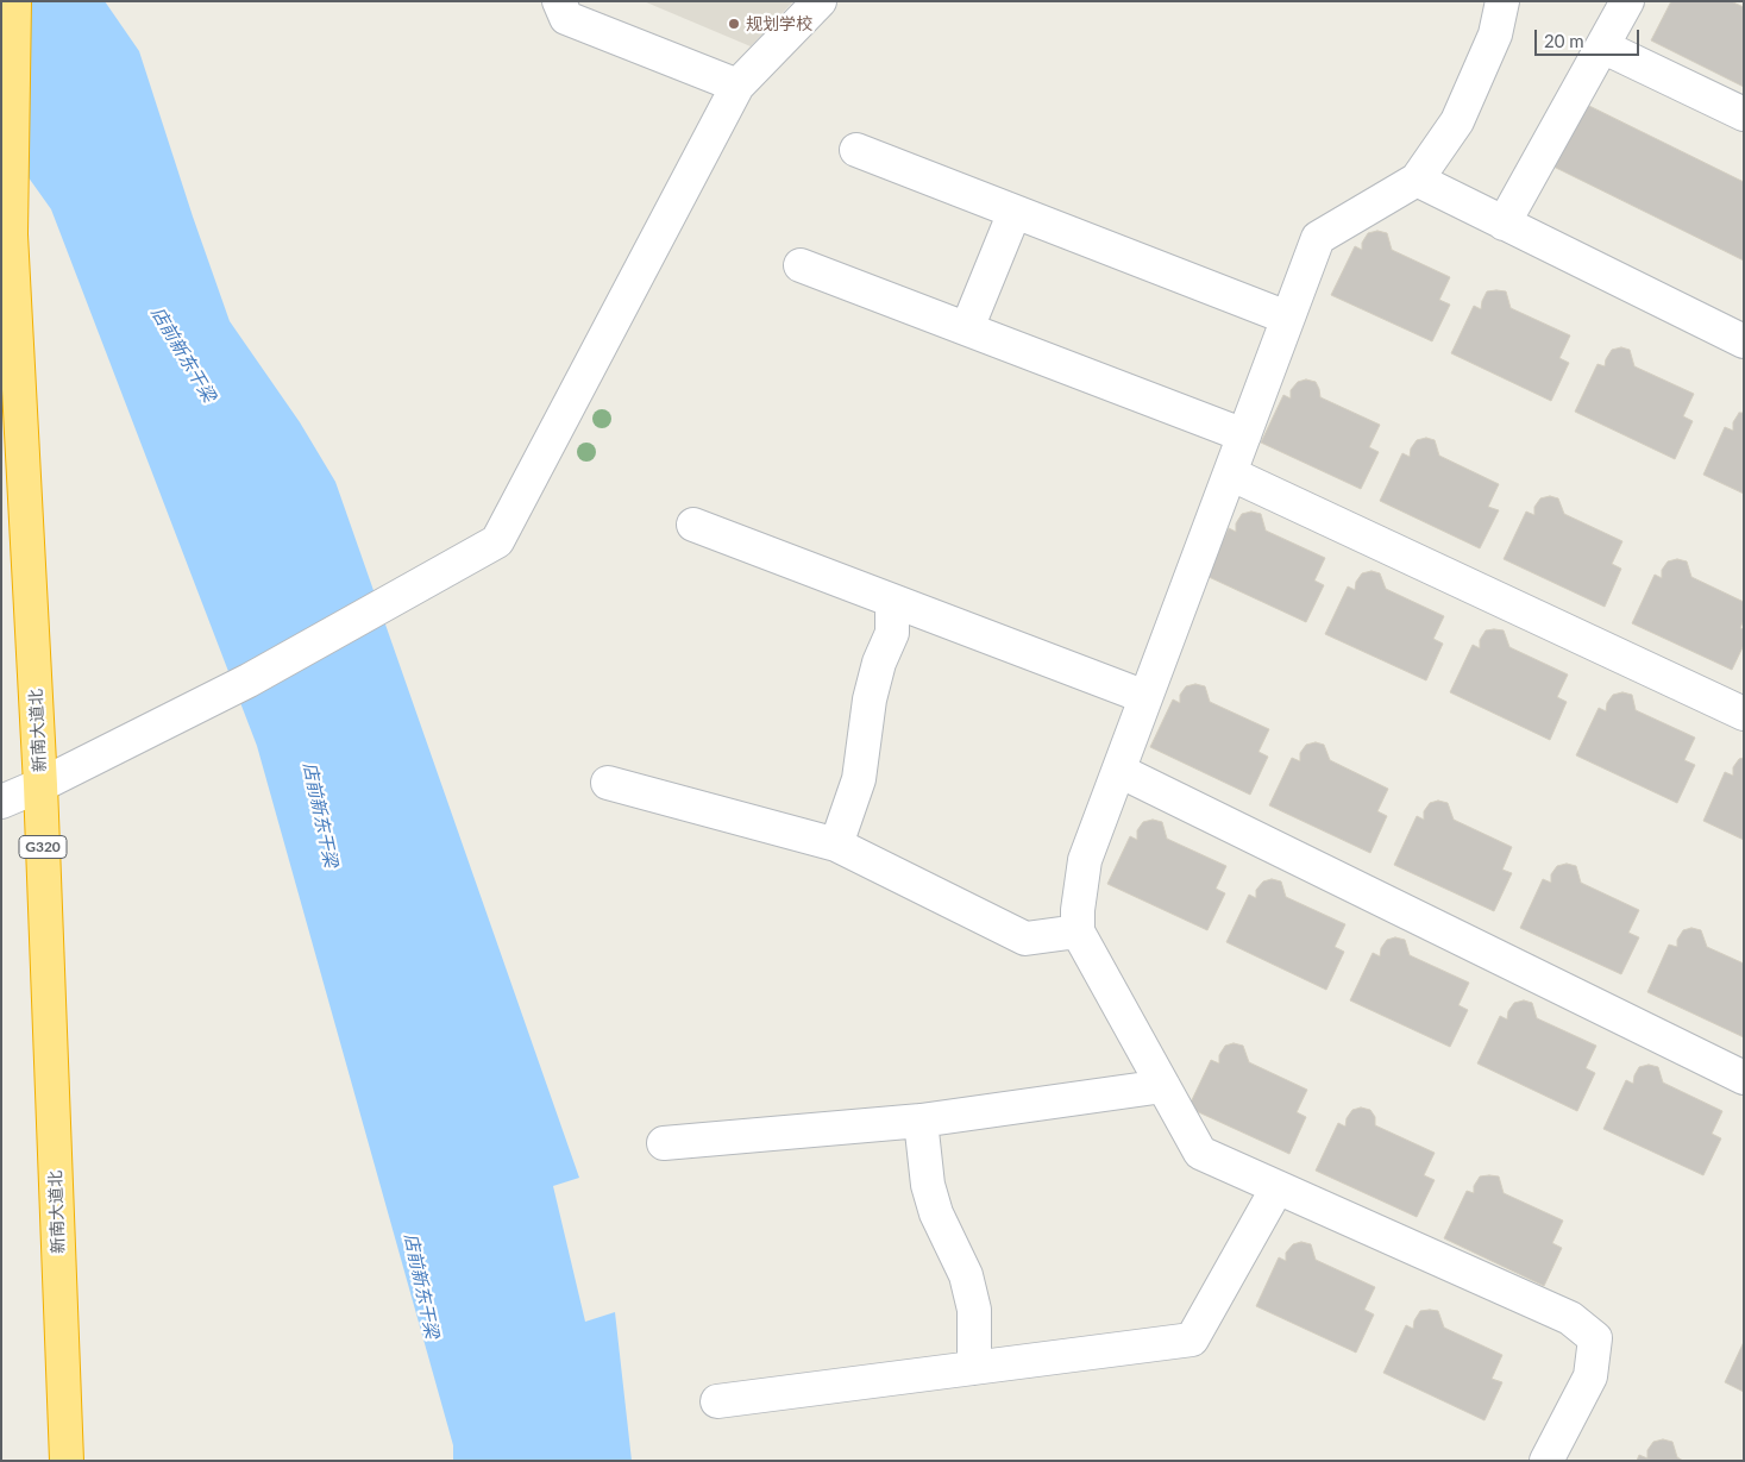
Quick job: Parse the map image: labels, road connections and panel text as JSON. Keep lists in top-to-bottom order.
{
  "streets": {
    "highway": ["新南大道北", "G320"]
  },
  "water": ["店前新东干梁"],
  "places": ["规划学校"],
  "scale_bar": "20 m"
}
